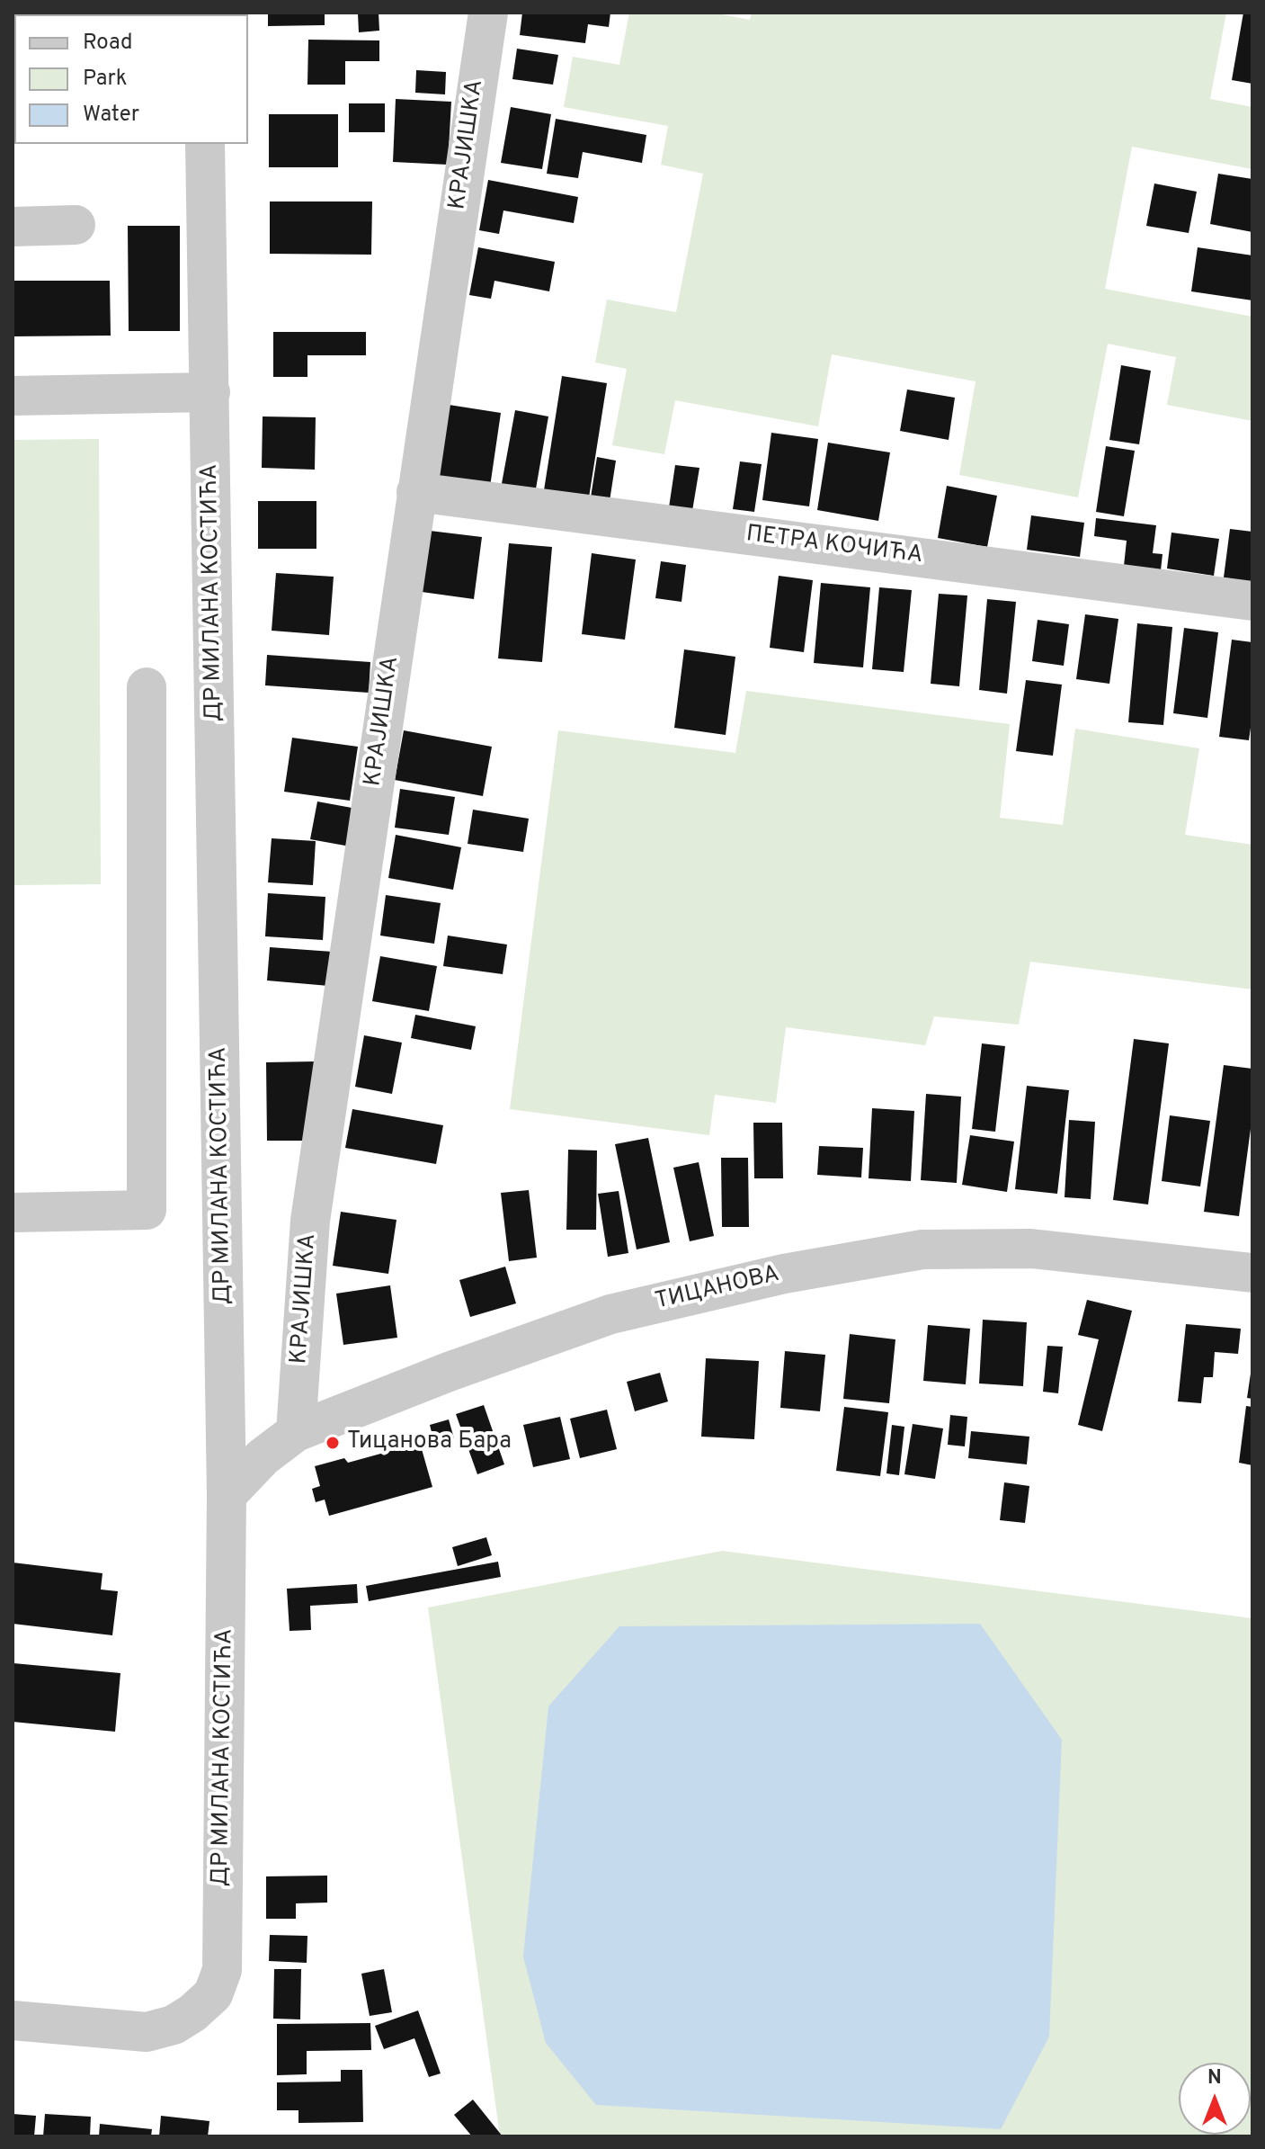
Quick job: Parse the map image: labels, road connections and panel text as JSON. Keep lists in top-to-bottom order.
{
  "streets": {
    "street": [
      "КРАЈИШКА",
      "ПЕТРА КОЧИЋА",
      "ДР МИЛАНА КОСТИЋА",
      "ТИЦАНОВА"
    ]
  },
  "crossings": [
    ["КРАЈИШКА", "ПЕТРА КОЧИЋА"],
    ["КРАЈИШКА", "ТИЦАНОВА"],
    ["ДР МИЛАНА КОСТИЋА", "ТИЦАНОВА"]
  ],
  "places": ["Тицанова Бара"],
  "legend": ["Road", "Park", "Water"],
  "north": "top"
}
